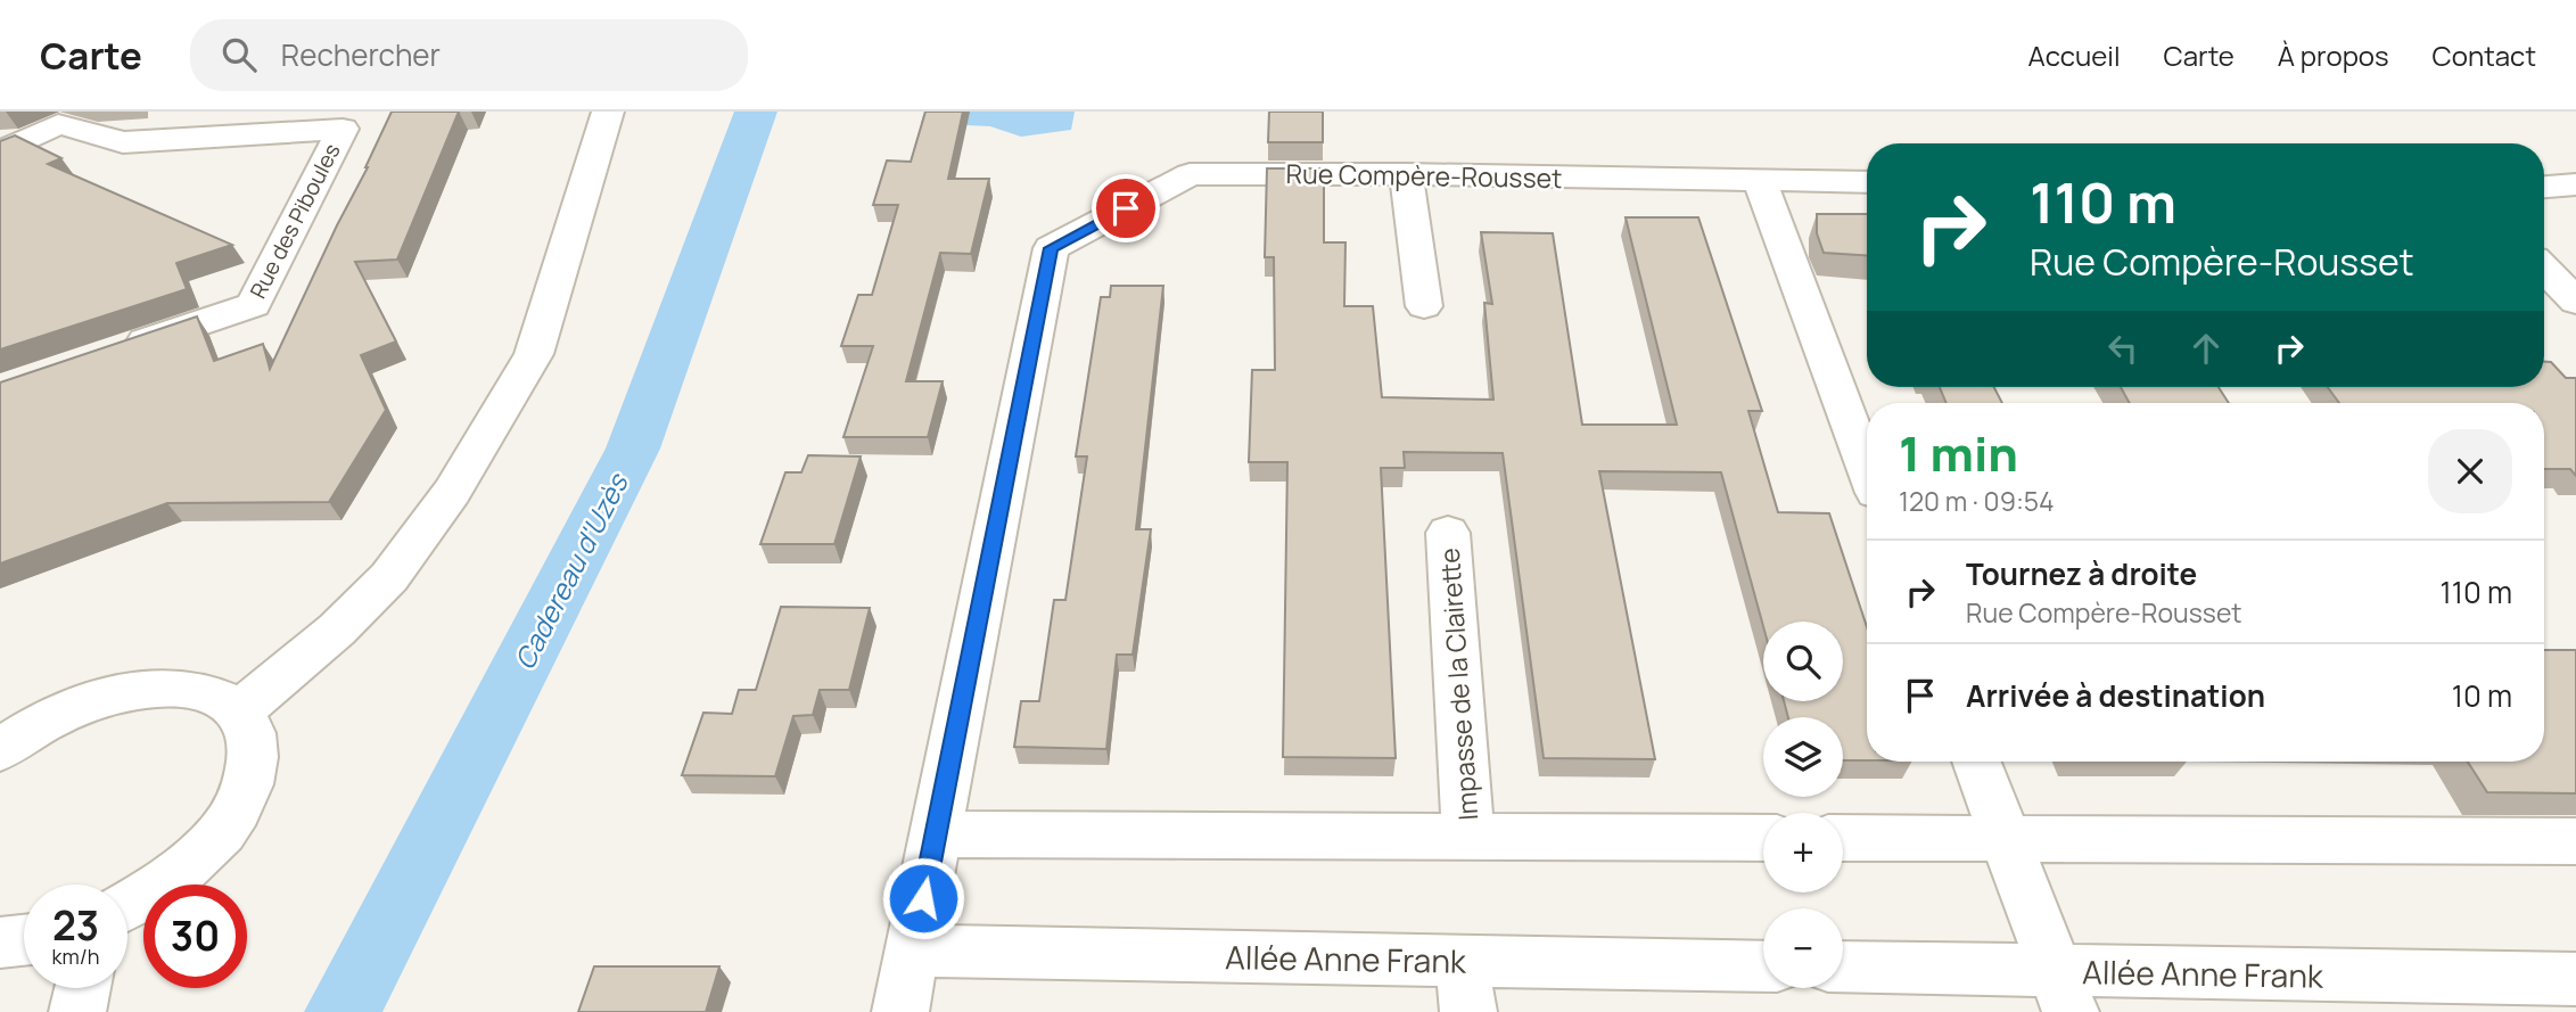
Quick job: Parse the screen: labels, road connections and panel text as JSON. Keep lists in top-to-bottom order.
{
  "streets": {
    "street": [
      "Rue Compère-Rousset",
      "Rue des Piboules",
      "Impasse de la Clairette",
      "Allée Anne Frank"
    ]
  },
  "crossings": [
    ["Rue Compère-Rousset", "Allée Anne Frank"]
  ],
  "water": ["Cadereau d'Uzès"],
  "page": {
    "header": "Carte",
    "search": "Rechercher",
    "nav": [
      "Accueil",
      "Carte",
      "À propos",
      "Contact"
    ],
    "turn": ["110 m", "Rue Compère-Rousset"],
    "heading": ["1 min", "120 m · 09:54"],
    "list": [
      {
        "name": "Tournez à droite",
        "note": "Rue Compère-Rousset",
        "value": "110 m"
      },
      {
        "name": "Arrivée à destination",
        "value": "10 m"
      }
    ],
    "map_buttons": ["+", "−"],
    "speed": "23 km/h",
    "limit": "30"
  }
}
